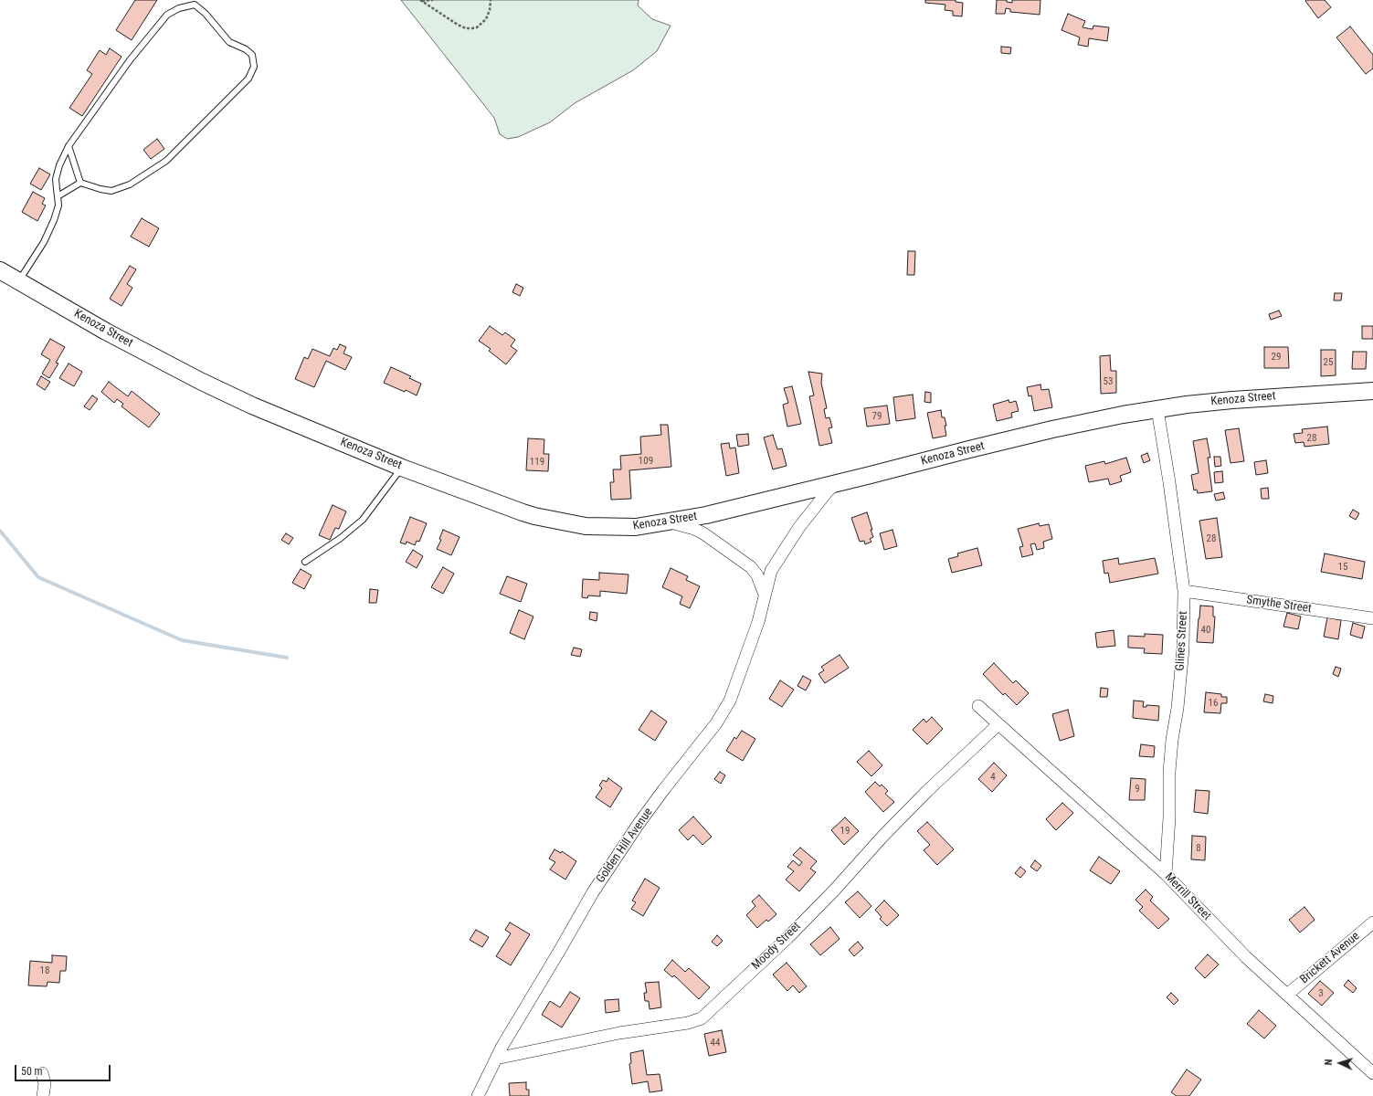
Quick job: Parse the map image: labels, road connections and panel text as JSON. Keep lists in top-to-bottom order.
{
  "streets": {
    "street": [
      "Kenoza Street",
      "Smythe Street",
      "Glines Street",
      "Golden Hill Avenue",
      "Merrill Street",
      "Moody Street",
      "Brickett Avenue"
    ]
  },
  "crossings": [
    ["Kenoza Street", "Glines Street"],
    ["Kenoza Street", "Golden Hill Avenue"],
    ["Smythe Street", "Glines Street"],
    ["Glines Street", "Merrill Street"],
    ["Golden Hill Avenue", "Moody Street"],
    ["Merrill Street", "Moody Street"],
    ["Merrill Street", "Brickett Avenue"]
  ],
  "house_numbers": [
    "29",
    "25",
    "53",
    "79",
    "28",
    "109",
    "119",
    "28",
    "15",
    "40",
    "16",
    "4",
    "9",
    "19",
    "8",
    "18",
    "3",
    "44"
  ],
  "scale_bar": "50 m",
  "north": "left"
}
